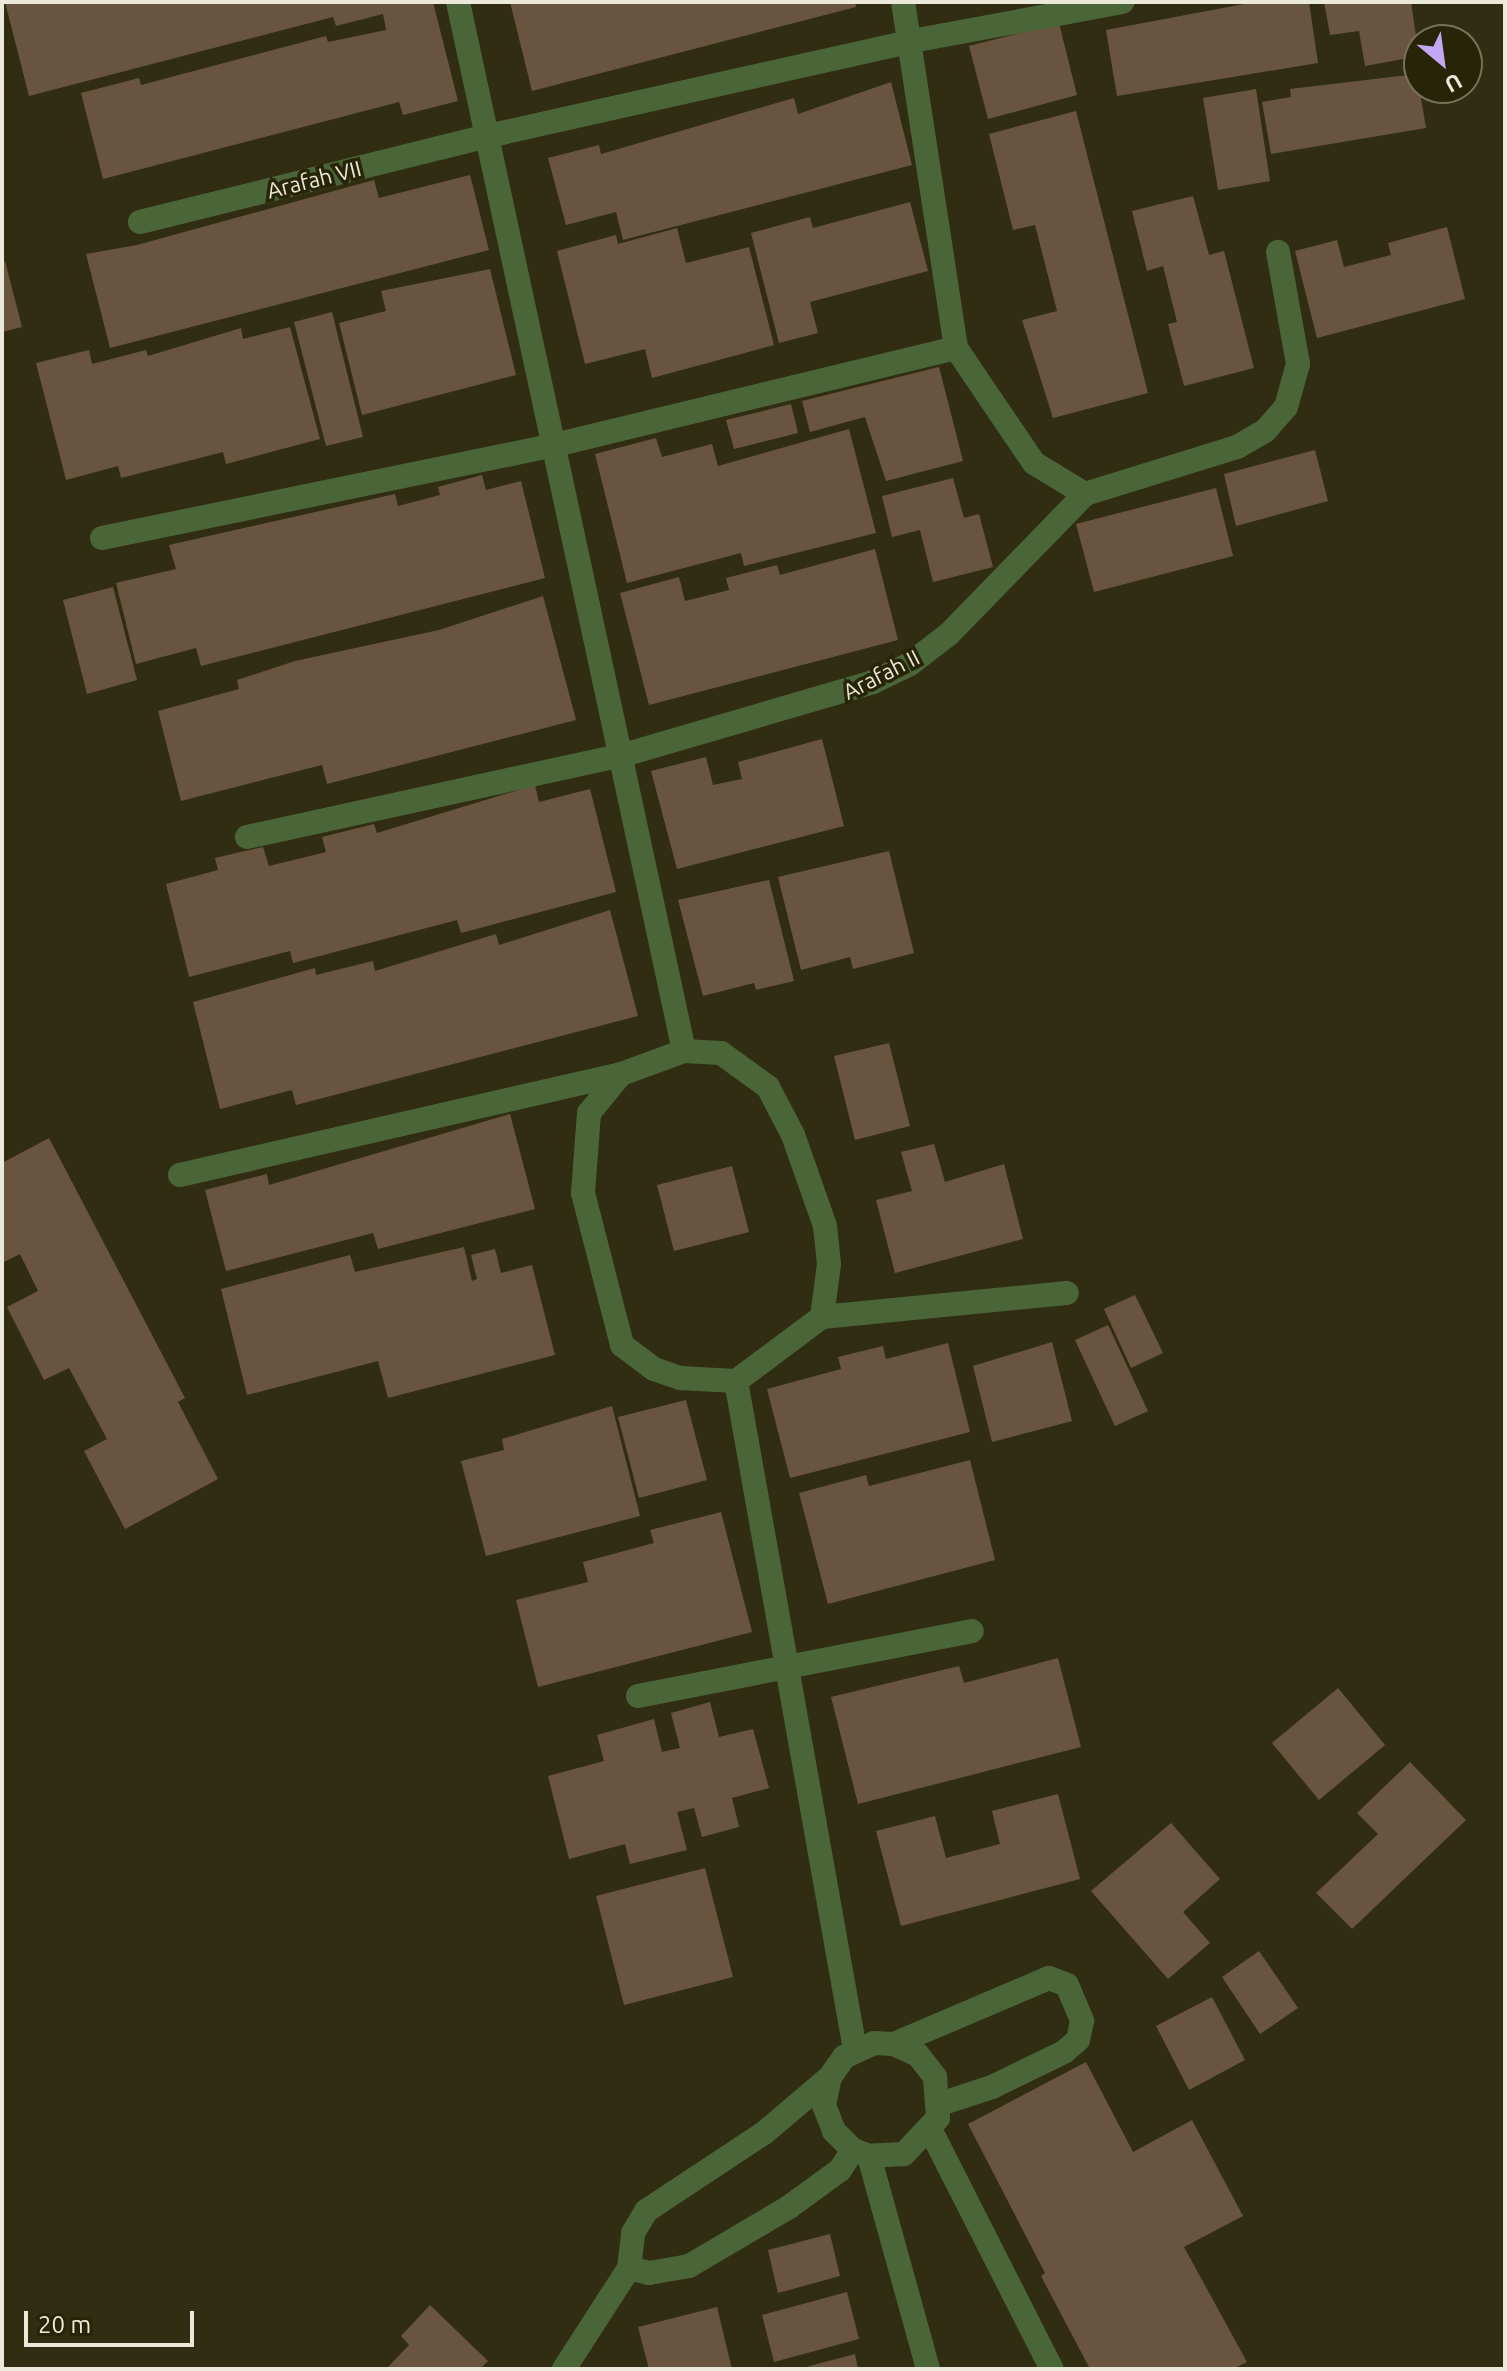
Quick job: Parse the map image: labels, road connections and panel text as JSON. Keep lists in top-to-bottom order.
{
  "streets": {
    "street": ["Arafah VII", "Arafah II"]
  },
  "scale_bar": "20 m",
  "north": "bottom right"
}
